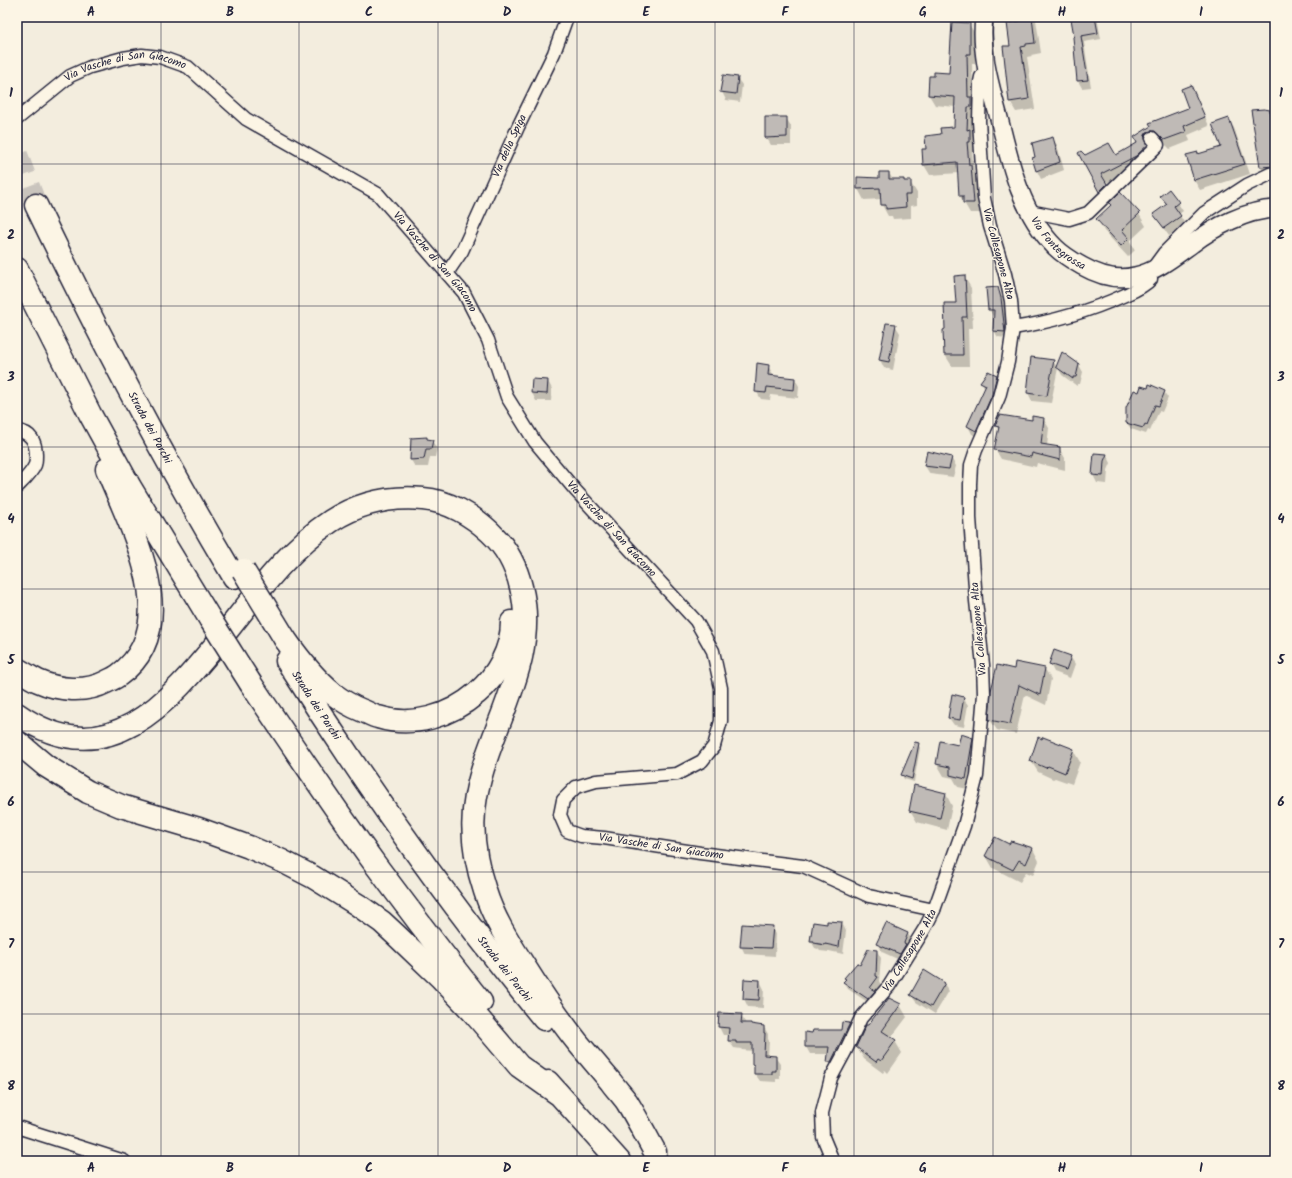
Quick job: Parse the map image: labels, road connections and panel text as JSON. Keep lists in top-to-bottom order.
{
  "streets": {
    "highway": ["Strada dei Parchi"],
    "street": [
      "Via Vasche di San Giacomo",
      "Via della Spiga",
      "Via Fontegrossa",
      "Via Collesapone Alta"
    ]
  },
  "crossings": [
    ["Via Vasche di San Giacomo", "Via della Spiga"],
    ["Via Vasche di San Giacomo", "Via Collesapone Alta"],
    ["Via Fontegrossa", "Via Collesapone Alta"]
  ],
  "grid": {
    "columns": [
      "A",
      "B",
      "C",
      "D",
      "E",
      "F",
      "G",
      "H",
      "I"
    ],
    "rows": [
      "1",
      "2",
      "3",
      "4",
      "5",
      "6",
      "7",
      "8"
    ]
  }
}
